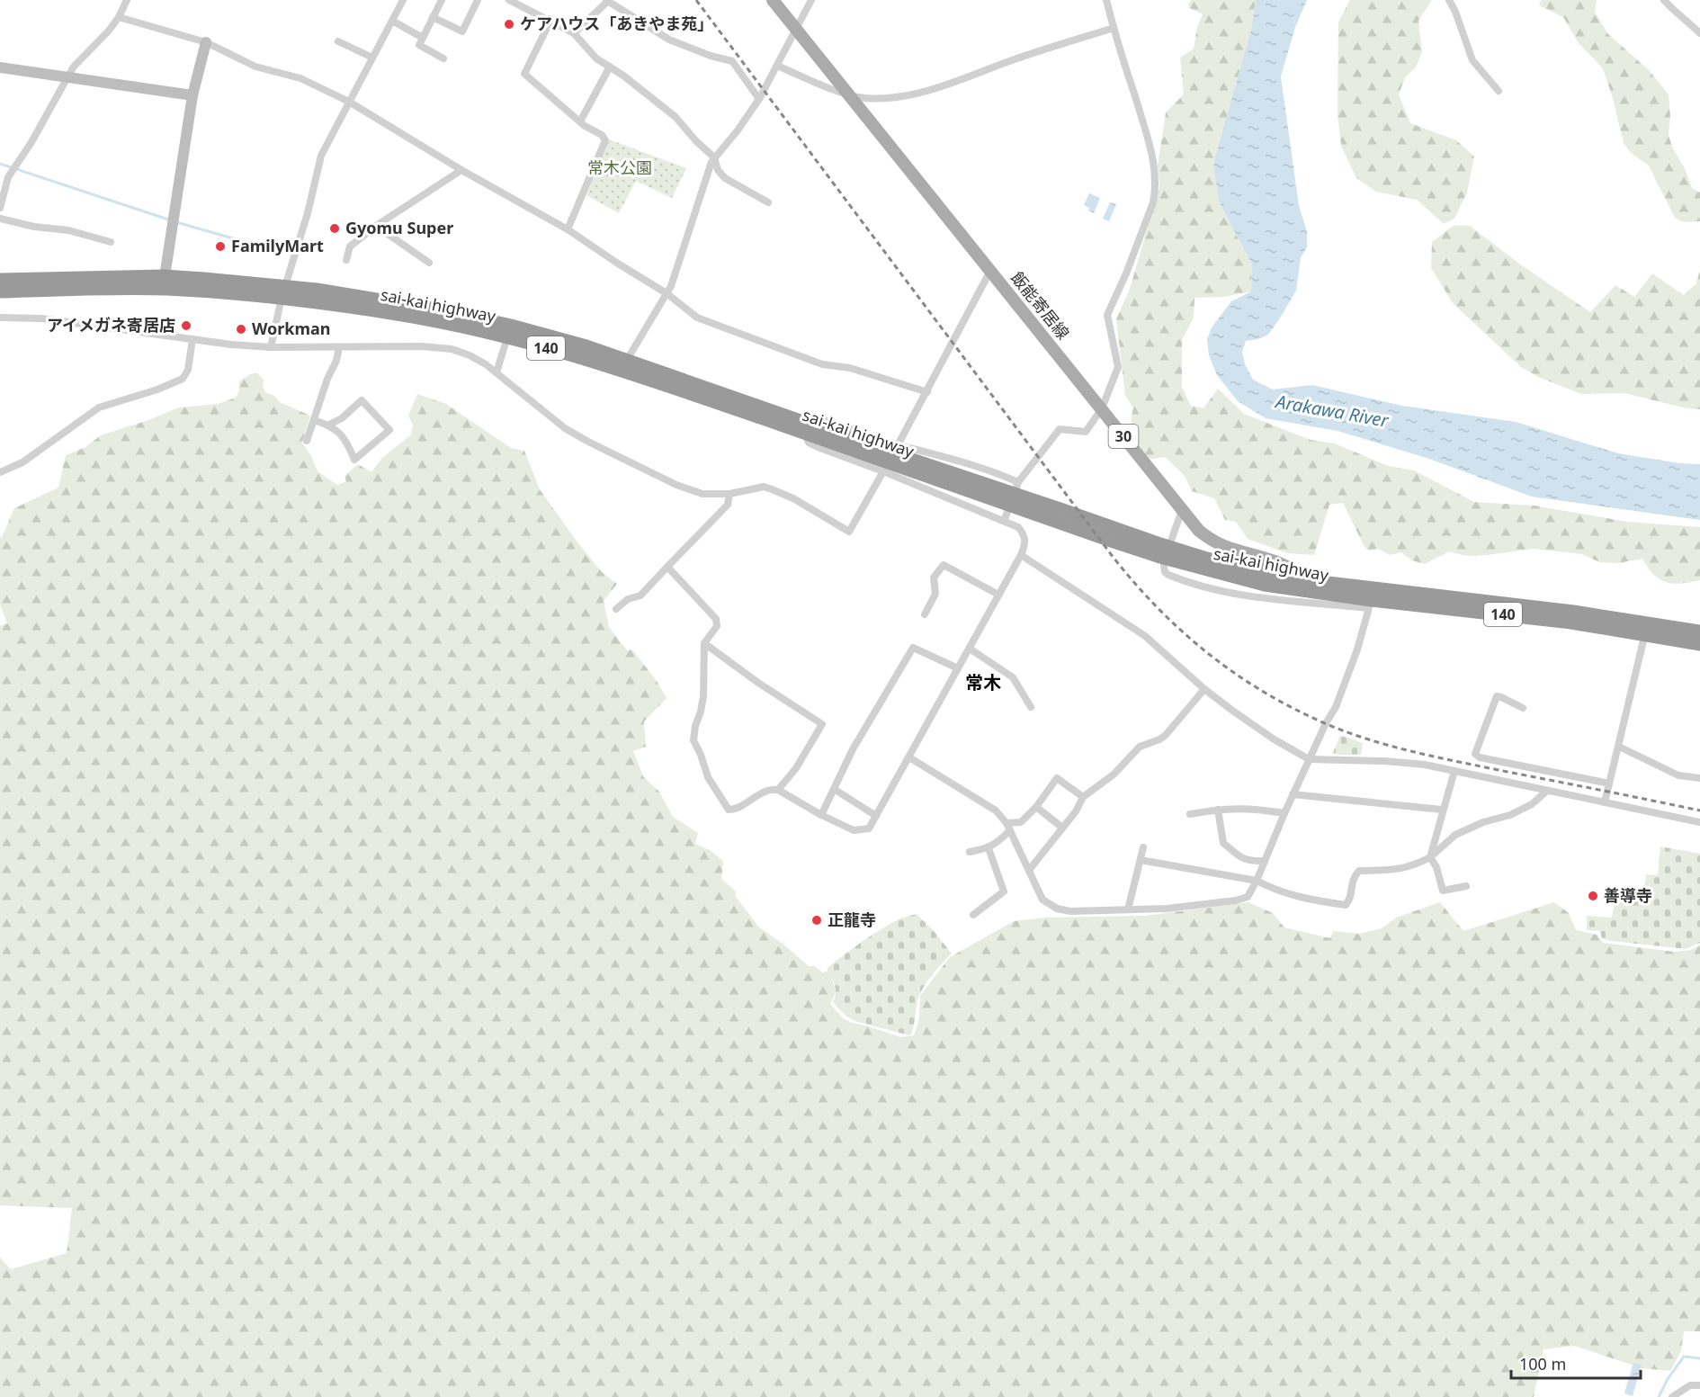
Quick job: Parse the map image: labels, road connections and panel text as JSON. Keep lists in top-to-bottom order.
{
  "streets": {
    "highway": ["sai-kai highway", "140"],
    "main road": ["飯能寄居線", "30"]
  },
  "crossings": [
    ["sai-kai highway", "飯能寄居線"]
  ],
  "districts": ["常木"],
  "water": ["Arakawa River"],
  "parks": ["常木公園"],
  "places": [
    "ケアハウス「あきやま苑」",
    "Gyomu Super",
    "FamilyMart",
    "アイメガネ寄居店",
    "Workman",
    "善導寺",
    "正龍寺"
  ],
  "scale_bar": "100 m"
}
